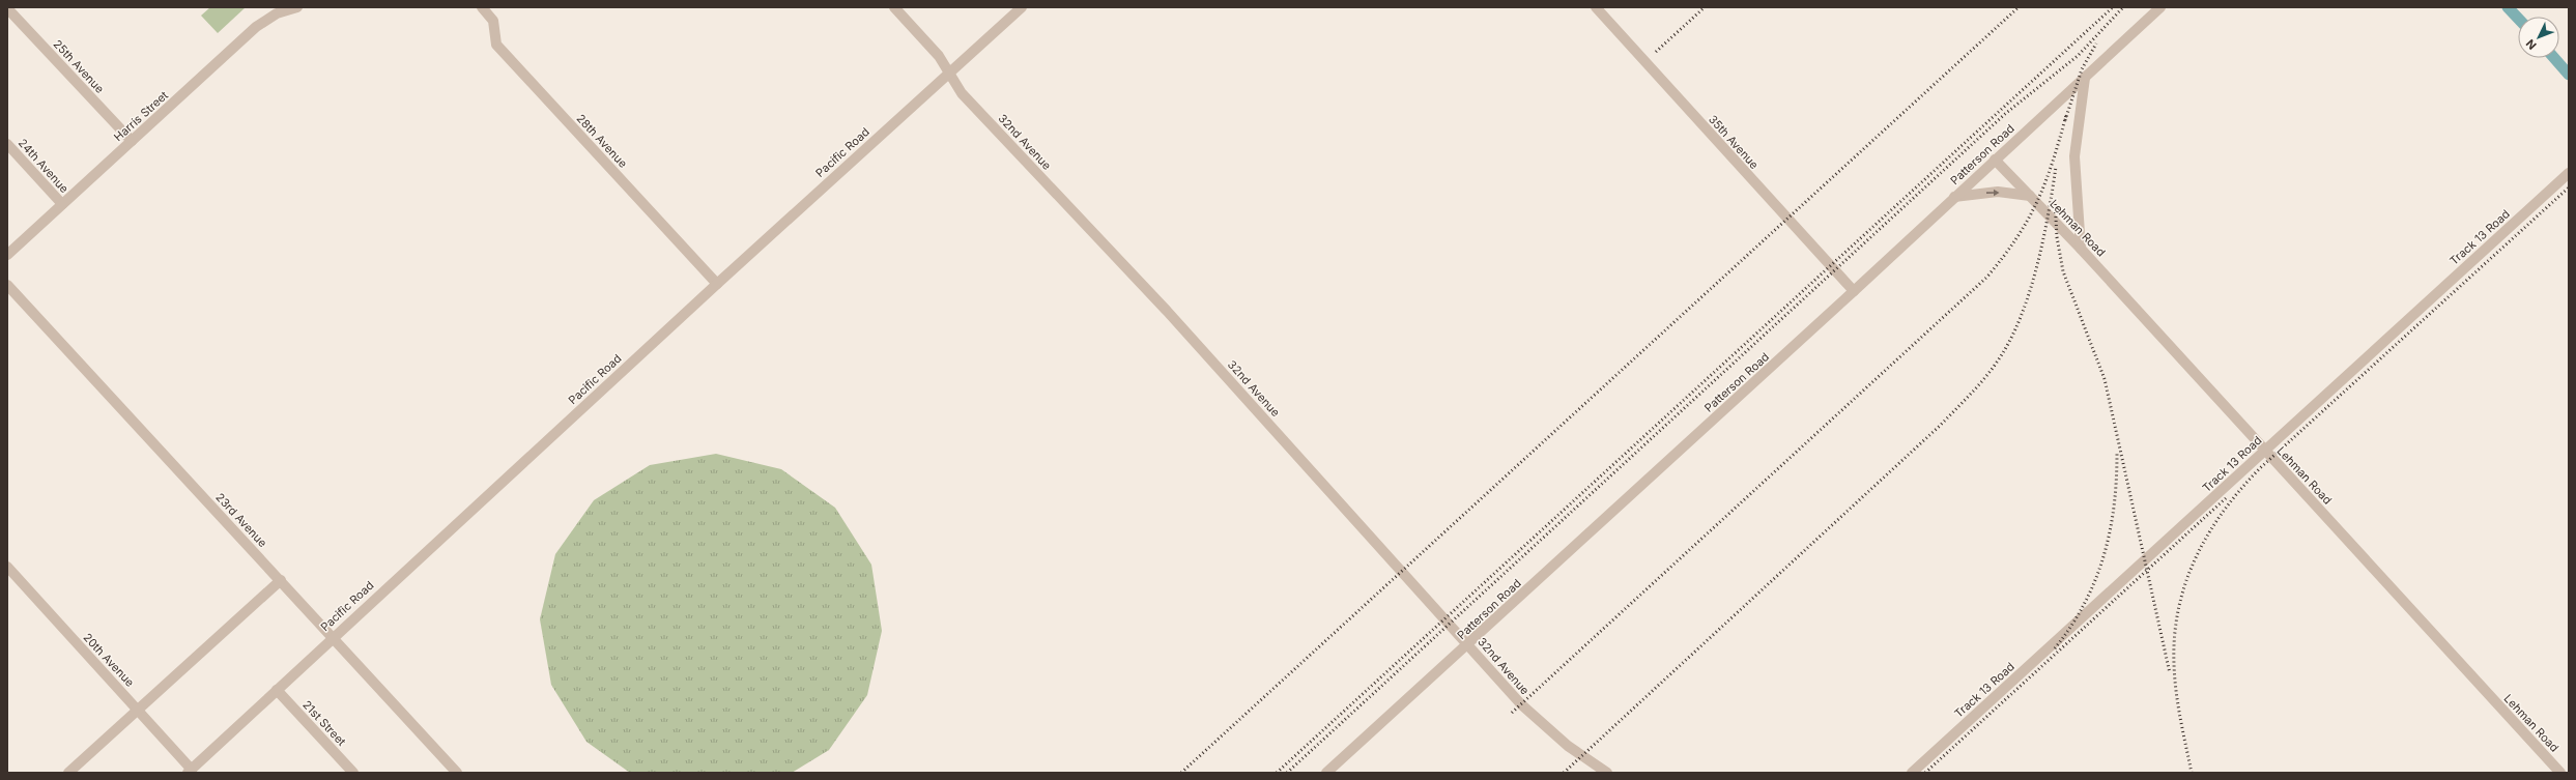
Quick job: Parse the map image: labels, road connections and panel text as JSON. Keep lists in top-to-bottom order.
{
  "streets": {
    "street": [
      "25th Avenue",
      "Harris Street",
      "28th Avenue",
      "32nd Avenue",
      "35th Avenue",
      "Pacific Road",
      "Patterson Road",
      "24th Avenue",
      "Lehman Road",
      "Track 13 Road",
      "23rd Avenue",
      "20th Avenue",
      "21st Street"
    ]
  },
  "crossings": [
    ["25th Avenue", "Harris Street"],
    ["Harris Street", "24th Avenue"],
    ["28th Avenue", "Pacific Road"],
    ["32nd Avenue", "Pacific Road"],
    ["32nd Avenue", "Patterson Road"],
    ["35th Avenue", "Patterson Road"],
    ["Pacific Road", "23rd Avenue"],
    ["Pacific Road", "20th Avenue"],
    ["Pacific Road", "21st Street"],
    ["Patterson Road", "Lehman Road"],
    ["Lehman Road", "Track 13 Road"]
  ],
  "north": "bottom left"
}
